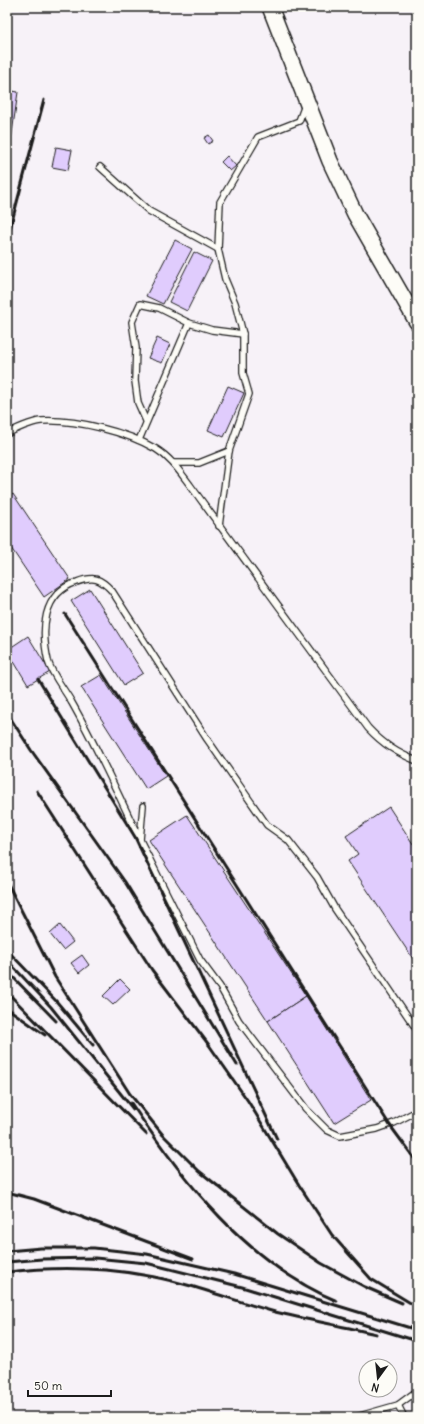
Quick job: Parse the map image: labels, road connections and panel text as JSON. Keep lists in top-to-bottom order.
{
  "scale_bar": "50 m",
  "north": "bottom"
}
